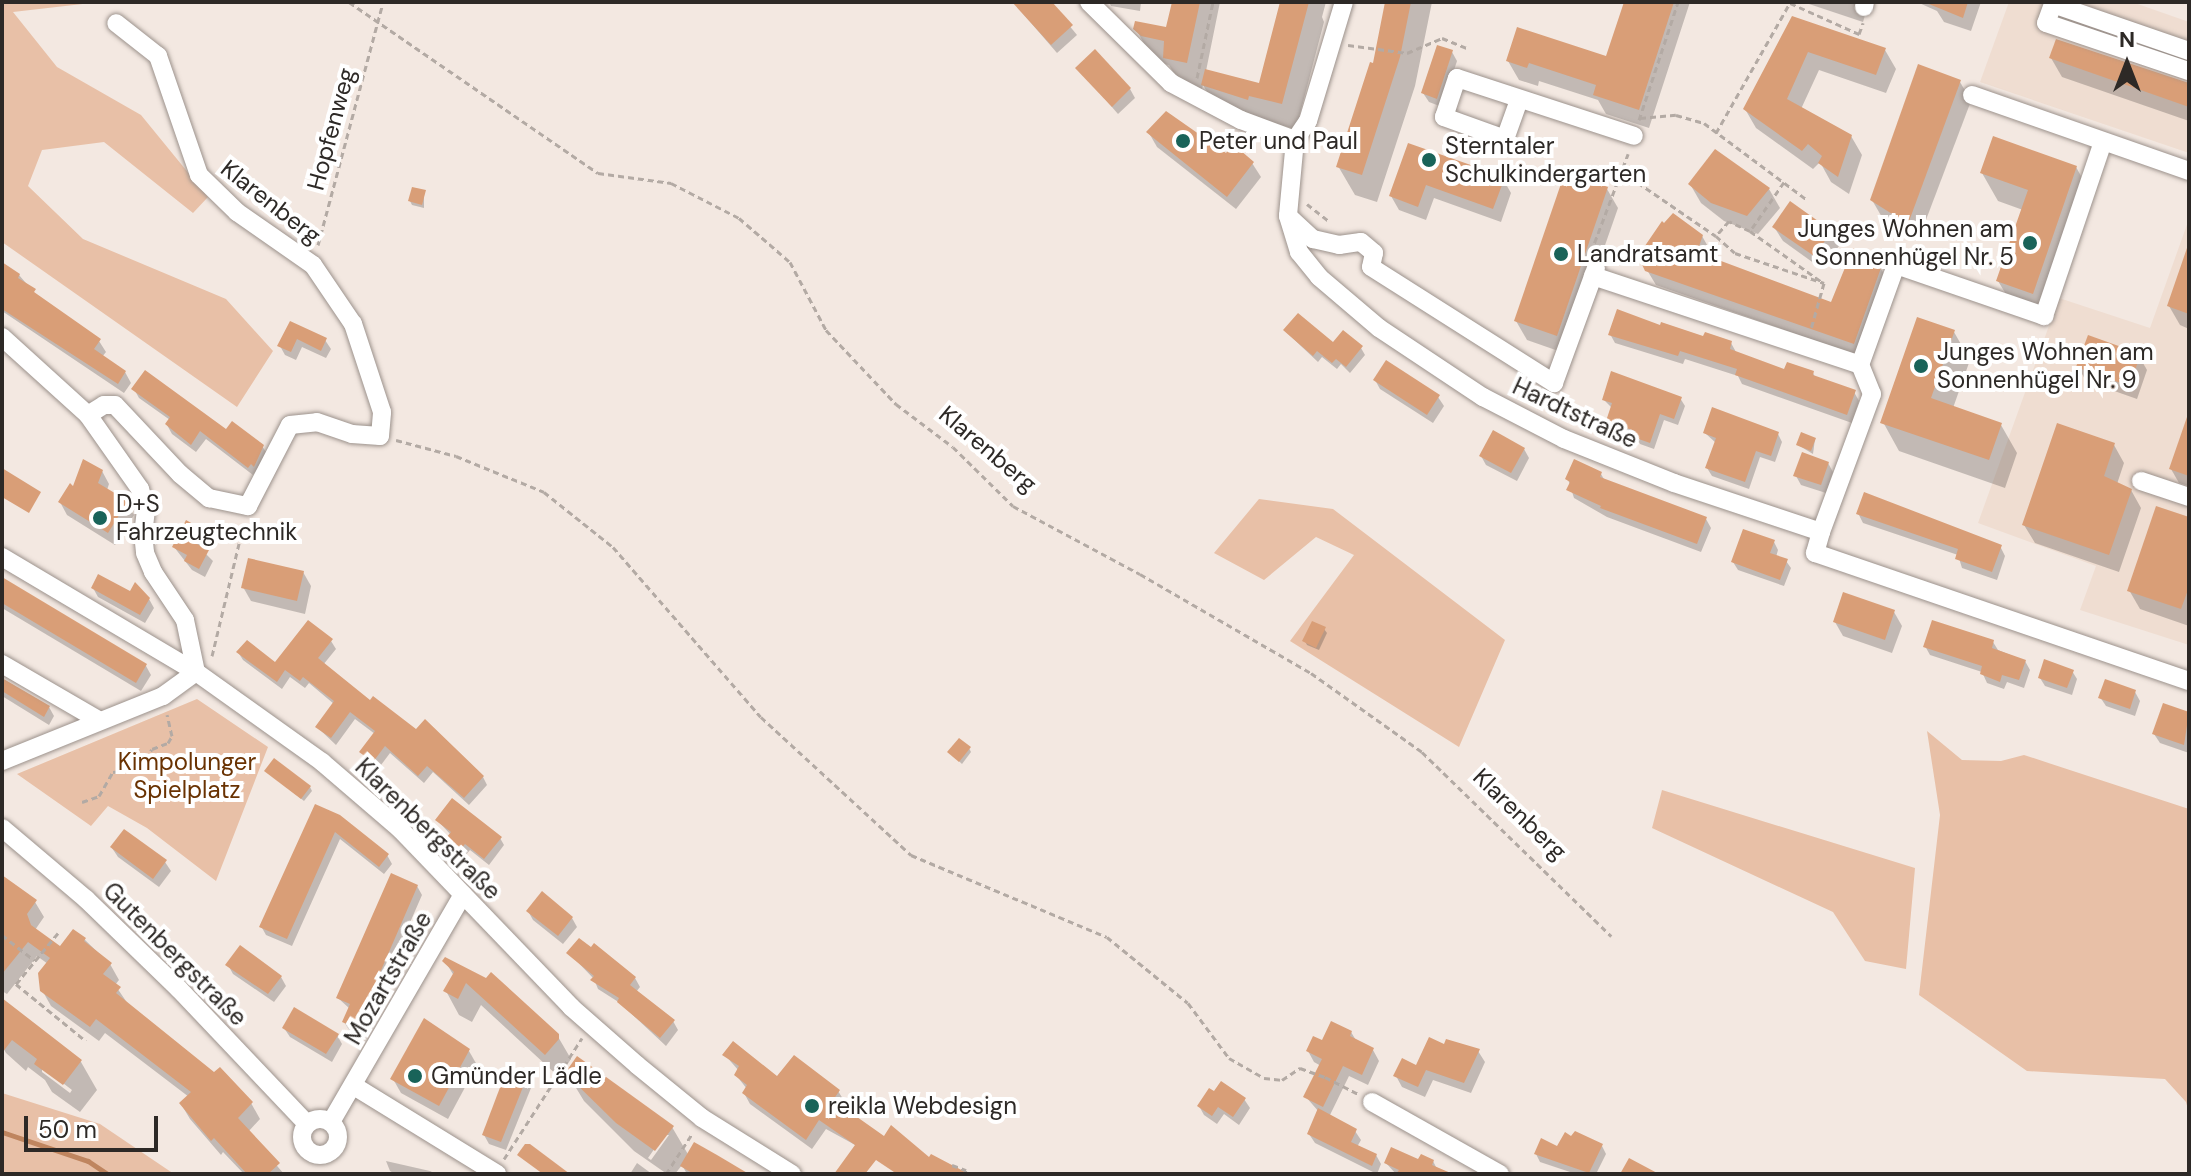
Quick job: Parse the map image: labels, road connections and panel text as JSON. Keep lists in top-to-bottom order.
{
  "streets": {
    "street": [
      "Klarenberg",
      "Hardtstraße",
      "Klarenbergstraße",
      "Gutenbergstraße",
      "Mozartstraße"
    ],
    "path": ["Hopfenweg"]
  },
  "crossings": [
    ["Hopfenweg", "Klarenberg"],
    ["Klarenbergstraße", "Mozartstraße"],
    ["Gutenbergstraße", "Mozartstraße"]
  ],
  "parks": ["Kimpolunger Spielplatz"],
  "places": [
    "Peter und Paul",
    "Sterntaler Schulkindergarten",
    "Junges Wohnen am Sonnenhügel Nr. 5",
    "Landratsamt",
    "Junges Wohnen am Sonnenhügel Nr. 9",
    "D+S Fahrzeugtechnik",
    "Gmünder Lädle",
    "reikla Webdesign"
  ],
  "scale_bar": "50 m",
  "north": "top"
}
